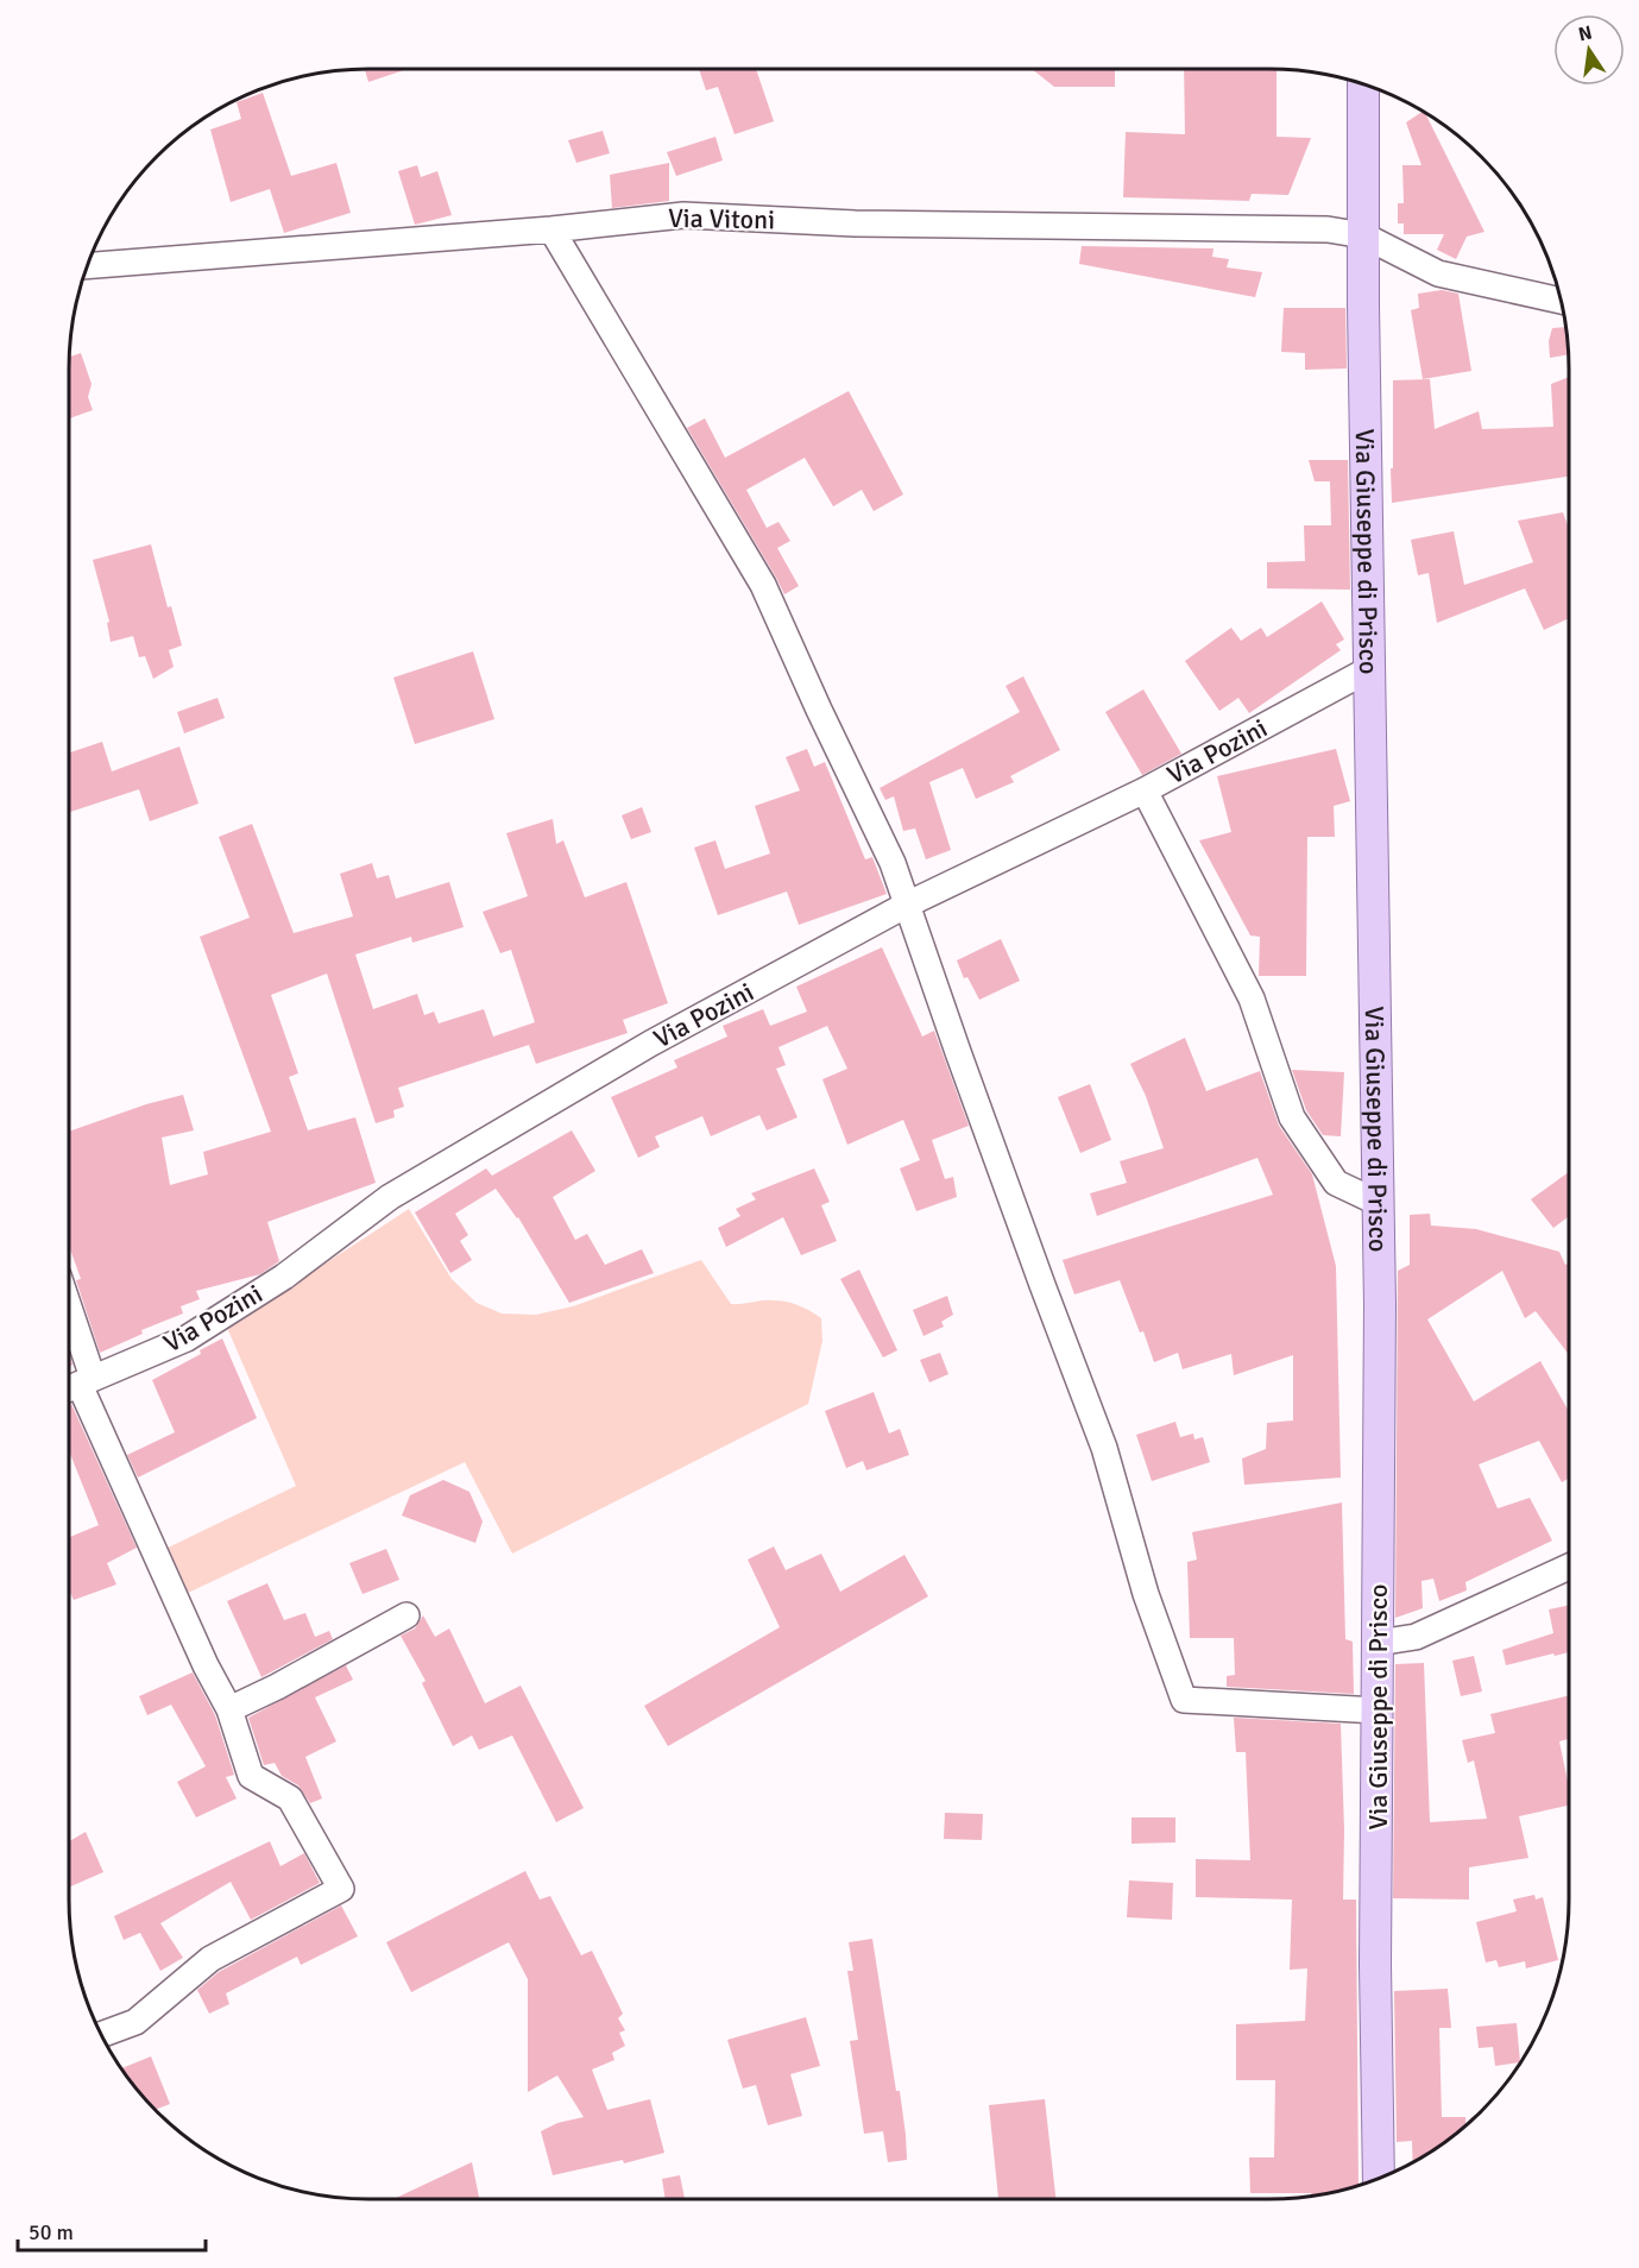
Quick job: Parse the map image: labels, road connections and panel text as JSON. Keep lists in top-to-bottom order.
{
  "streets": {
    "main road": ["Via Giuseppe di Prisco"],
    "street": ["Via Vitoni", "Via Pozini"]
  },
  "crossings": [
    ["Via Vitoni", "Via Giuseppe di Prisco"],
    ["Via Giuseppe di Prisco", "Via Pozini"]
  ],
  "scale_bar": "50 m",
  "north": "top"
}
